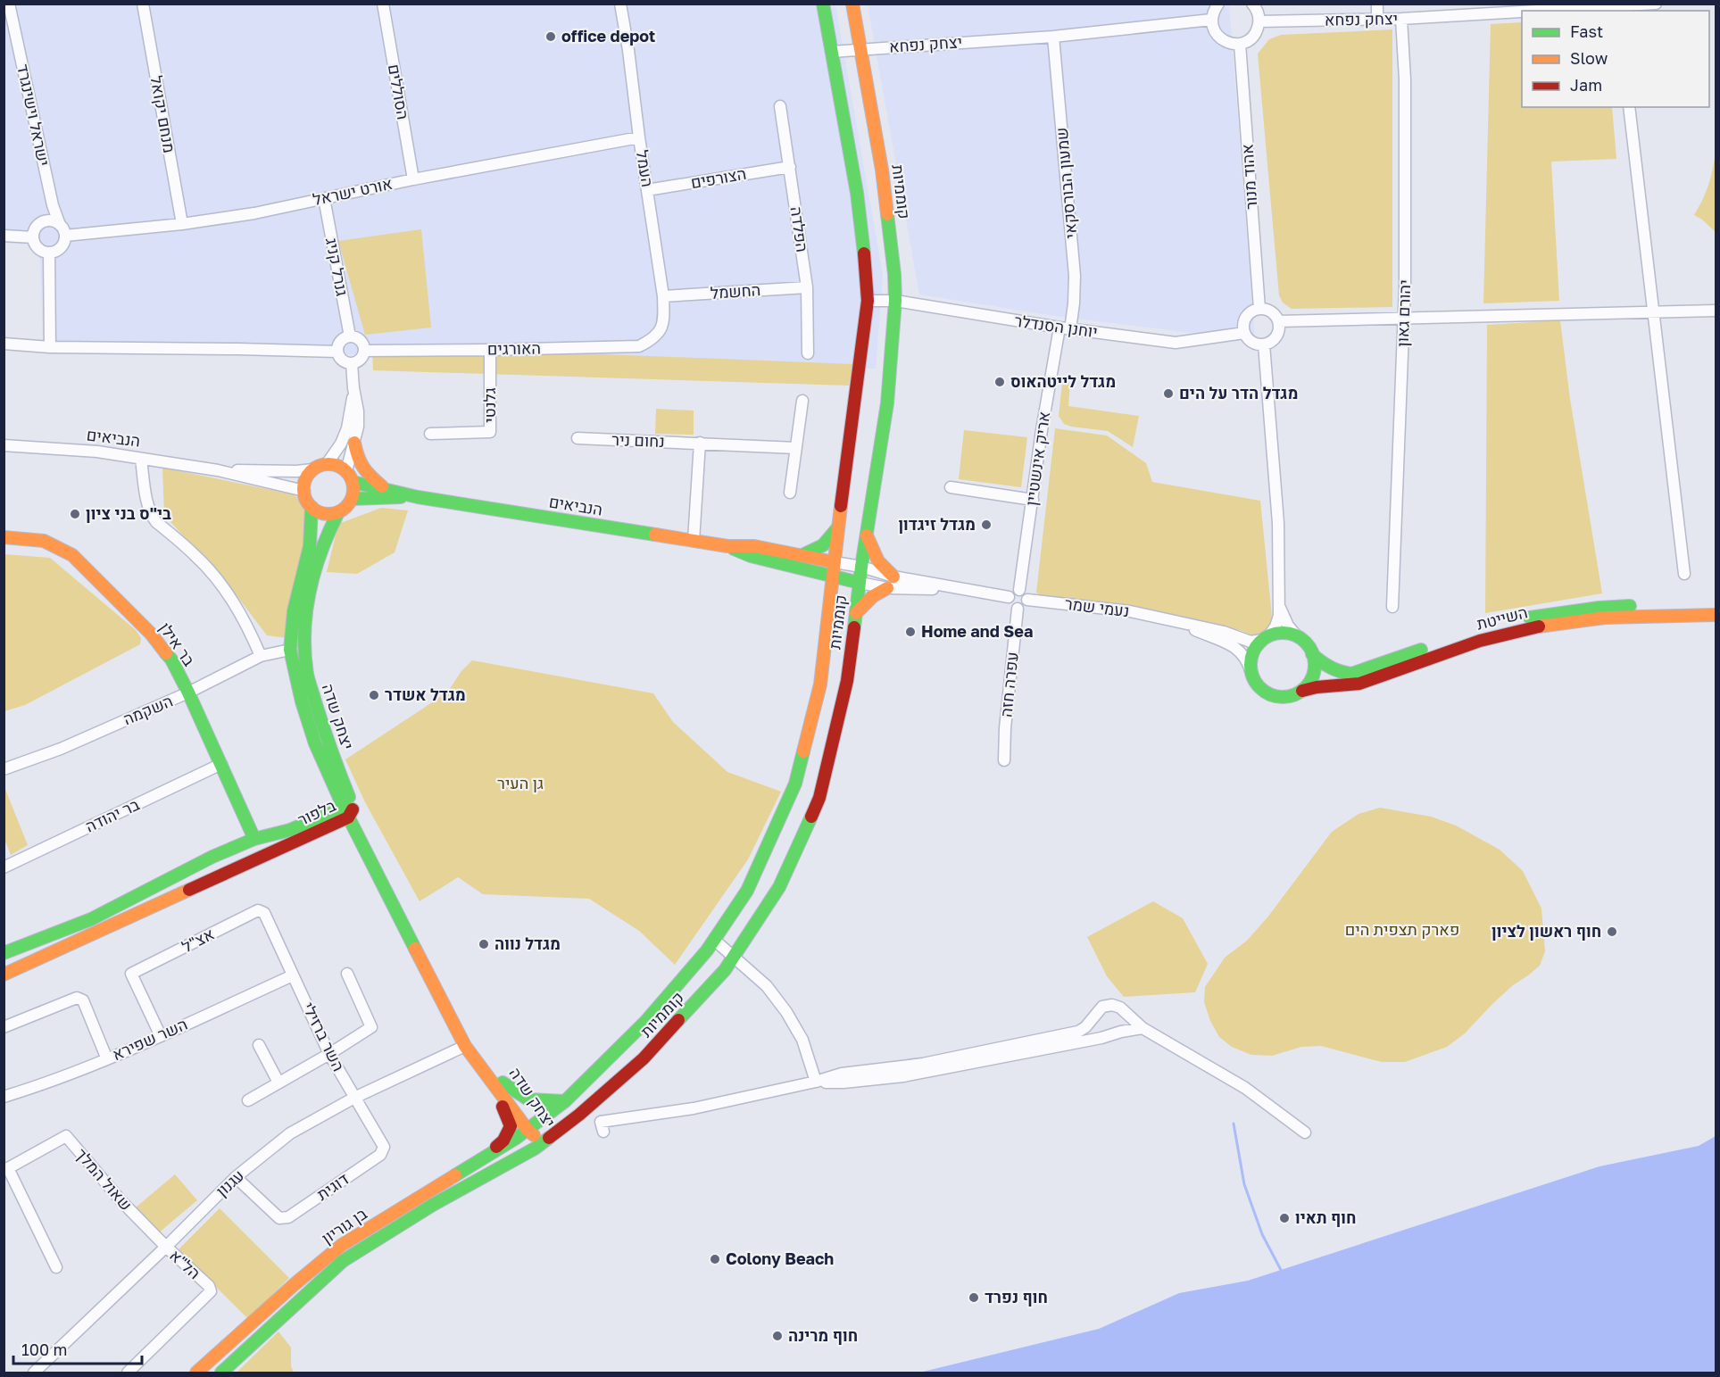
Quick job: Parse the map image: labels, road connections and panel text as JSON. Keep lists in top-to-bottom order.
{
  "streets": {
    "street": [
      "יצחק נפחא",
      "הסוללים",
      "מנחם יקואל",
      "ישראל וישינגרד",
      "העמל",
      "אהוד מנור",
      "הצורפים",
      "שמעון הבורסקאי",
      "אורט ישראל",
      "קוממיות",
      "הפלדה",
      "גנרל קניג",
      "החשמל",
      "יהורם גאון",
      "יוחנן הסנדלר",
      "האורגים",
      "גלנטי",
      "הנביאים",
      "נחום ניר",
      "אריק אינשטיין",
      "נעמי שמר",
      "השייטת",
      "בר אילן",
      "עפרה חזה",
      "השקמה",
      "יצחק שדה",
      "בלפור",
      "בר יהודה",
      "אצ\"ל",
      "השר ברזילי",
      "השר שפירא",
      "שאול המלך",
      "עגנון",
      "דוגית",
      "בן גוריון",
      "הל\"א"
    ]
  },
  "crossings": [
    ["יצחק נפחא", "שמעון הבורסקאי"],
    ["יצחק נפחא", "קוממיות"],
    ["יצחק נפחא", "יהורם גאון"],
    ["הסוללים", "אורט ישראל"],
    ["מנחם יקואל", "אורט ישראל"],
    ["ישראל וישינגרד", "אורט ישראל"],
    ["העמל", "הצורפים"],
    ["העמל", "אורט ישראל"],
    ["העמל", "החשמל"],
    ["העמל", "האורגים"],
    ["אהוד מנור", "יוחנן הסנדלר"],
    ["הצורפים", "הפלדה"],
    ["שמעון הבורסקאי", "יוחנן הסנדלר"],
    ["שמעון הבורסקאי", "אריק אינשטיין"],
    ["אורט ישראל", "גנרל קניג"],
    ["קוממיות", "יוחנן הסנדלר"],
    ["קוממיות", "הנביאים"],
    ["קוממיות", "יצחק שדה"],
    ["קוממיות", "בן גוריון"],
    ["הפלדה", "החשמל"],
    ["גנרל קניג", "האורגים"],
    ["יוחנן הסנדלר", "אריק אינשטיין"],
    ["האורגים", "גלנטי"],
    ["הנביאים", "יצחק שדה"],
    ["אריק אינשטיין", "נעמי שמר"],
    ["אריק אינשטיין", "עפרה חזה"],
    ["נעמי שמר", "השייטת"],
    ["נעמי שמר", "עפרה חזה"],
    ["בר אילן", "השקמה"],
    ["בר אילן", "בלפור"],
    ["בר אילן", "בר יהודה"],
    ["השקמה", "יצחק שדה"],
    ["יצחק שדה", "בלפור"],
    ["יצחק שדה", "עגנון"],
    ["יצחק שדה", "בן גוריון"],
    ["אצ\"ל", "השר ברזילי"],
    ["אצ\"ל", "השר שפירא"],
    ["השר ברזילי", "השר שפירא"],
    ["השר ברזילי", "עגנון"],
    ["השר ברזילי", "דוגית"],
    ["שאול המלך", "עגנון"],
    ["שאול המלך", "הל\"א"],
    ["עגנון", "דוגית"],
    ["עגנון", "הל\"א"]
  ],
  "parks": ["גן העיר", "פארק תצפית הים"],
  "places": [
    "office depot",
    "מגדל לייטהאוס",
    "מגדל הדר על הים",
    "בי\"ס בני ציון",
    "מגדל זיגדון",
    "Home and Sea",
    "מגדל אשדר",
    "חוף ראשון לציון",
    "מגדל נווה",
    "חוף תאיו",
    "Colony Beach",
    "חוף נפרד",
    "חוף מרינה"
  ],
  "legend": ["Fast", "Slow", "Jam"],
  "scale_bar": "100 m"
}
